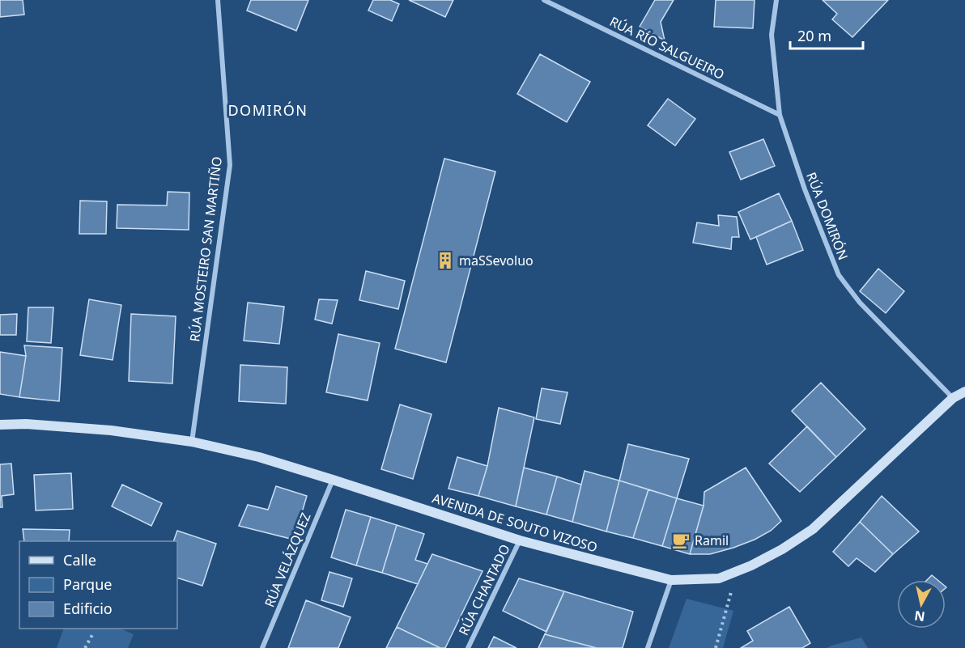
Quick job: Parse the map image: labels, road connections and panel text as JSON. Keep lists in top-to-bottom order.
{
  "streets": {
    "street": [
      "RÚA RÍO SALGUEIRO",
      "RÚA DOMIRÓN",
      "RÚA MOSTEIRO SAN MARTIÑO",
      "AVENIDA DE SOUTO VIZOSO",
      "RÚA VELÁZQUEZ",
      "RÚA CHANTADO"
    ]
  },
  "crossings": [
    ["RÚA RÍO SALGUEIRO", "RÚA DOMIRÓN"],
    ["RÚA DOMIRÓN", "AVENIDA DE SOUTO VIZOSO"],
    ["RÚA MOSTEIRO SAN MARTIÑO", "AVENIDA DE SOUTO VIZOSO"],
    ["AVENIDA DE SOUTO VIZOSO", "RÚA VELÁZQUEZ"],
    ["AVENIDA DE SOUTO VIZOSO", "RÚA CHANTADO"]
  ],
  "districts": ["DOMIRÓN"],
  "places": {
    "building": ["maSSevoluo"],
    "cafe": ["Ramil"]
  },
  "legend": ["Calle", "Parque", "Edificio"],
  "scale_bar": "20 m",
  "north": "bottom"
}
